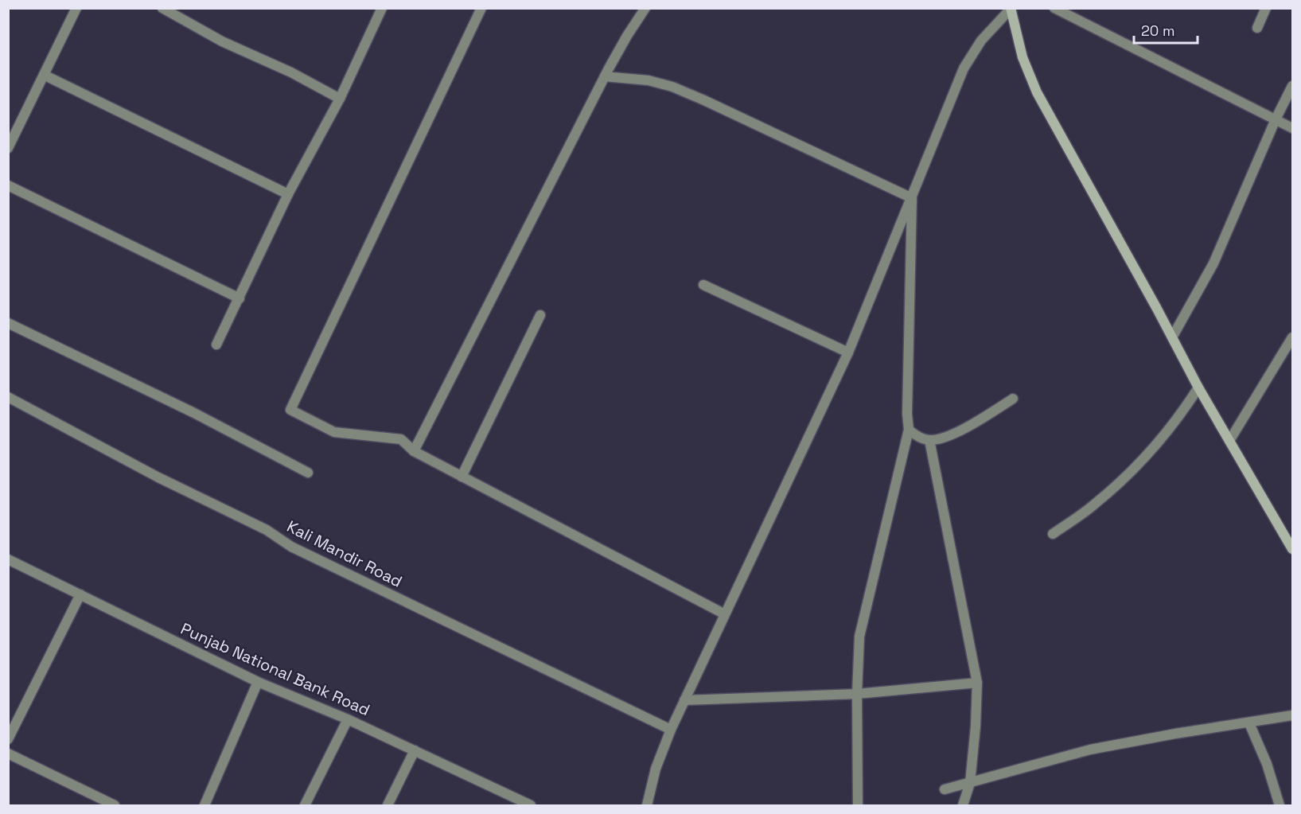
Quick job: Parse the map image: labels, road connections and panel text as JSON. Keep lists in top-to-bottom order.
{
  "streets": {
    "street": ["Kali Mandir Road", "Punjab National Bank Road"]
  },
  "scale_bar": "20 m"
}
